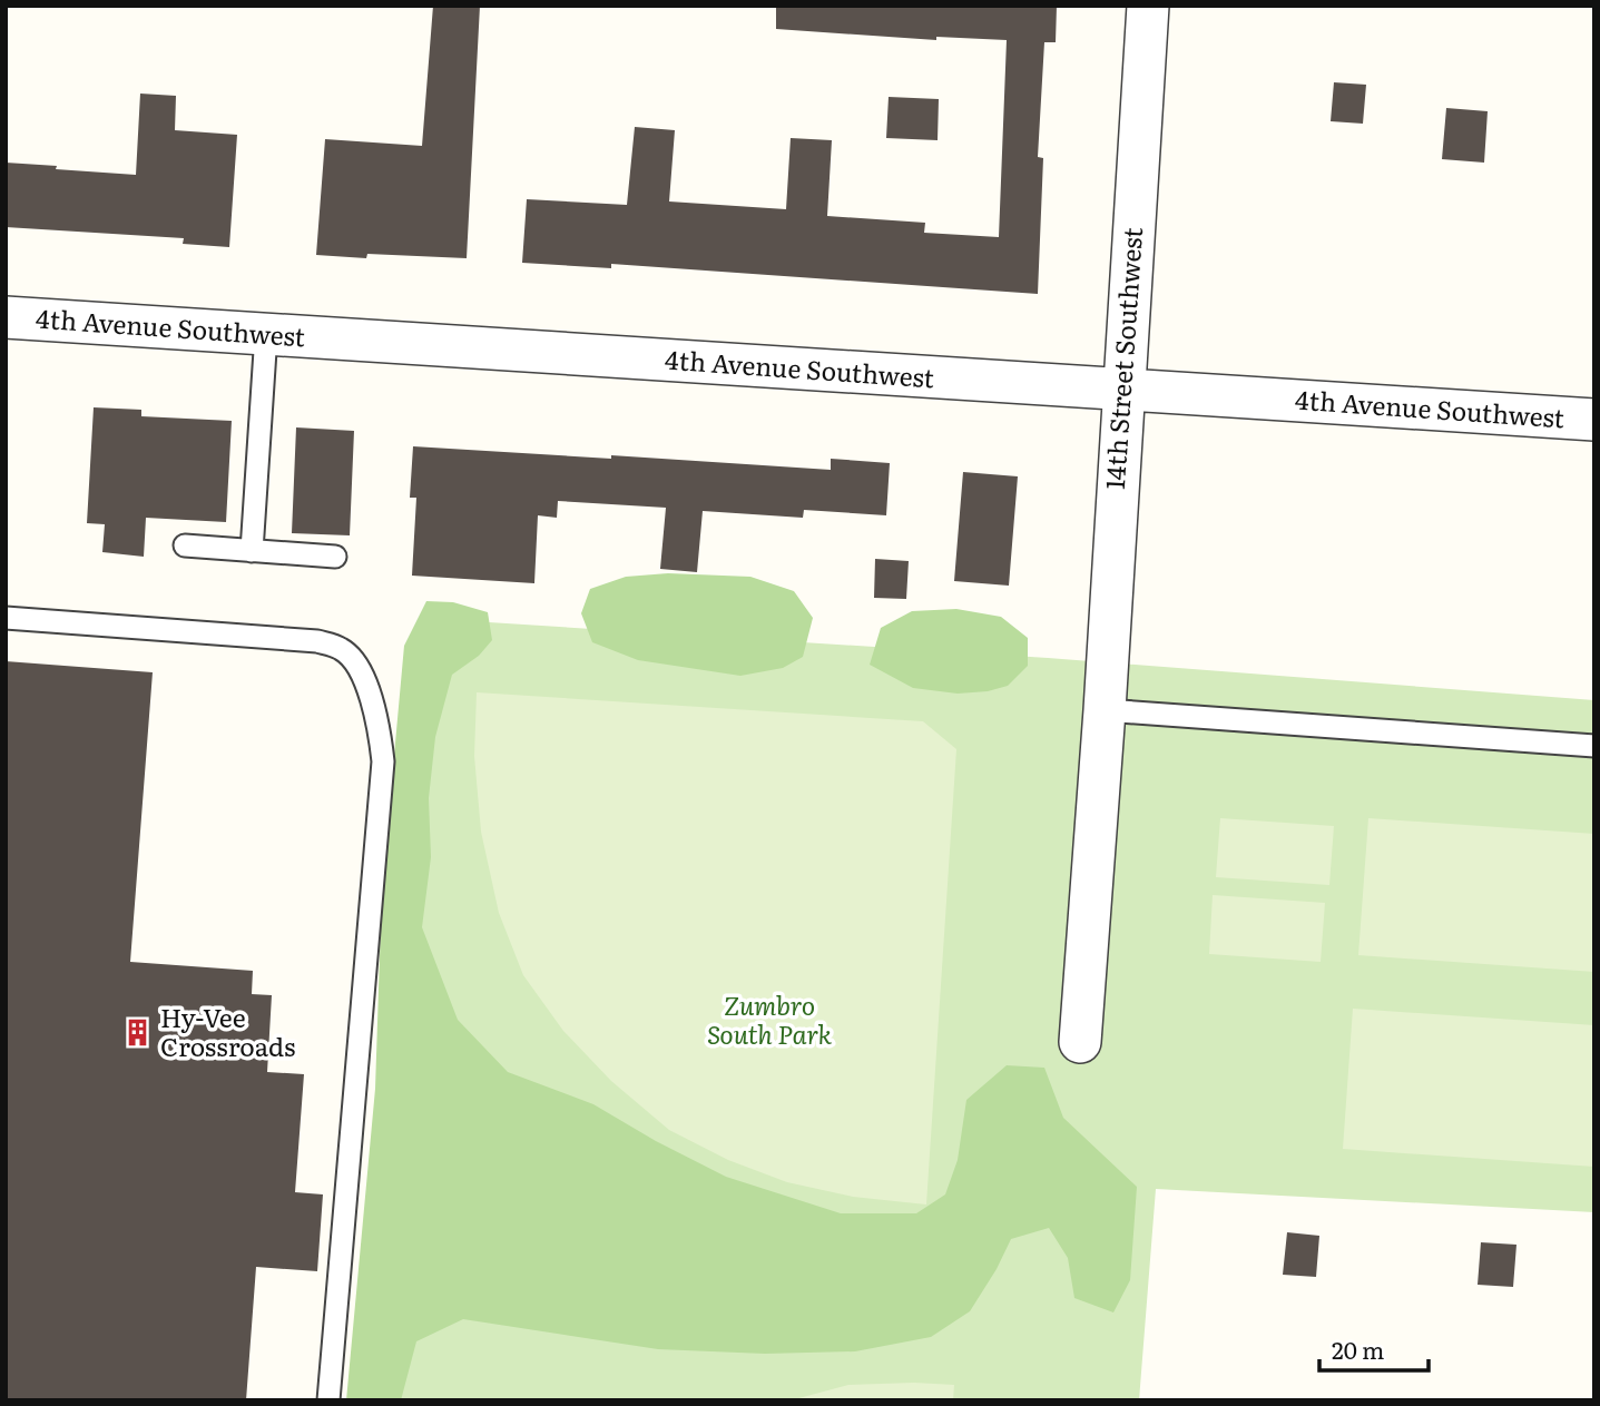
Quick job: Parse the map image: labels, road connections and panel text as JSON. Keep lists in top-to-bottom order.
{
  "streets": {
    "street": ["4th Avenue Southwest", "14th Street Southwest"]
  },
  "crossings": [
    ["4th Avenue Southwest", "14th Street Southwest"]
  ],
  "parks": ["Zumbro South Park"],
  "places": {
    "building": ["Hy-Vee Crossroads"]
  },
  "scale_bar": "20 m"
}
